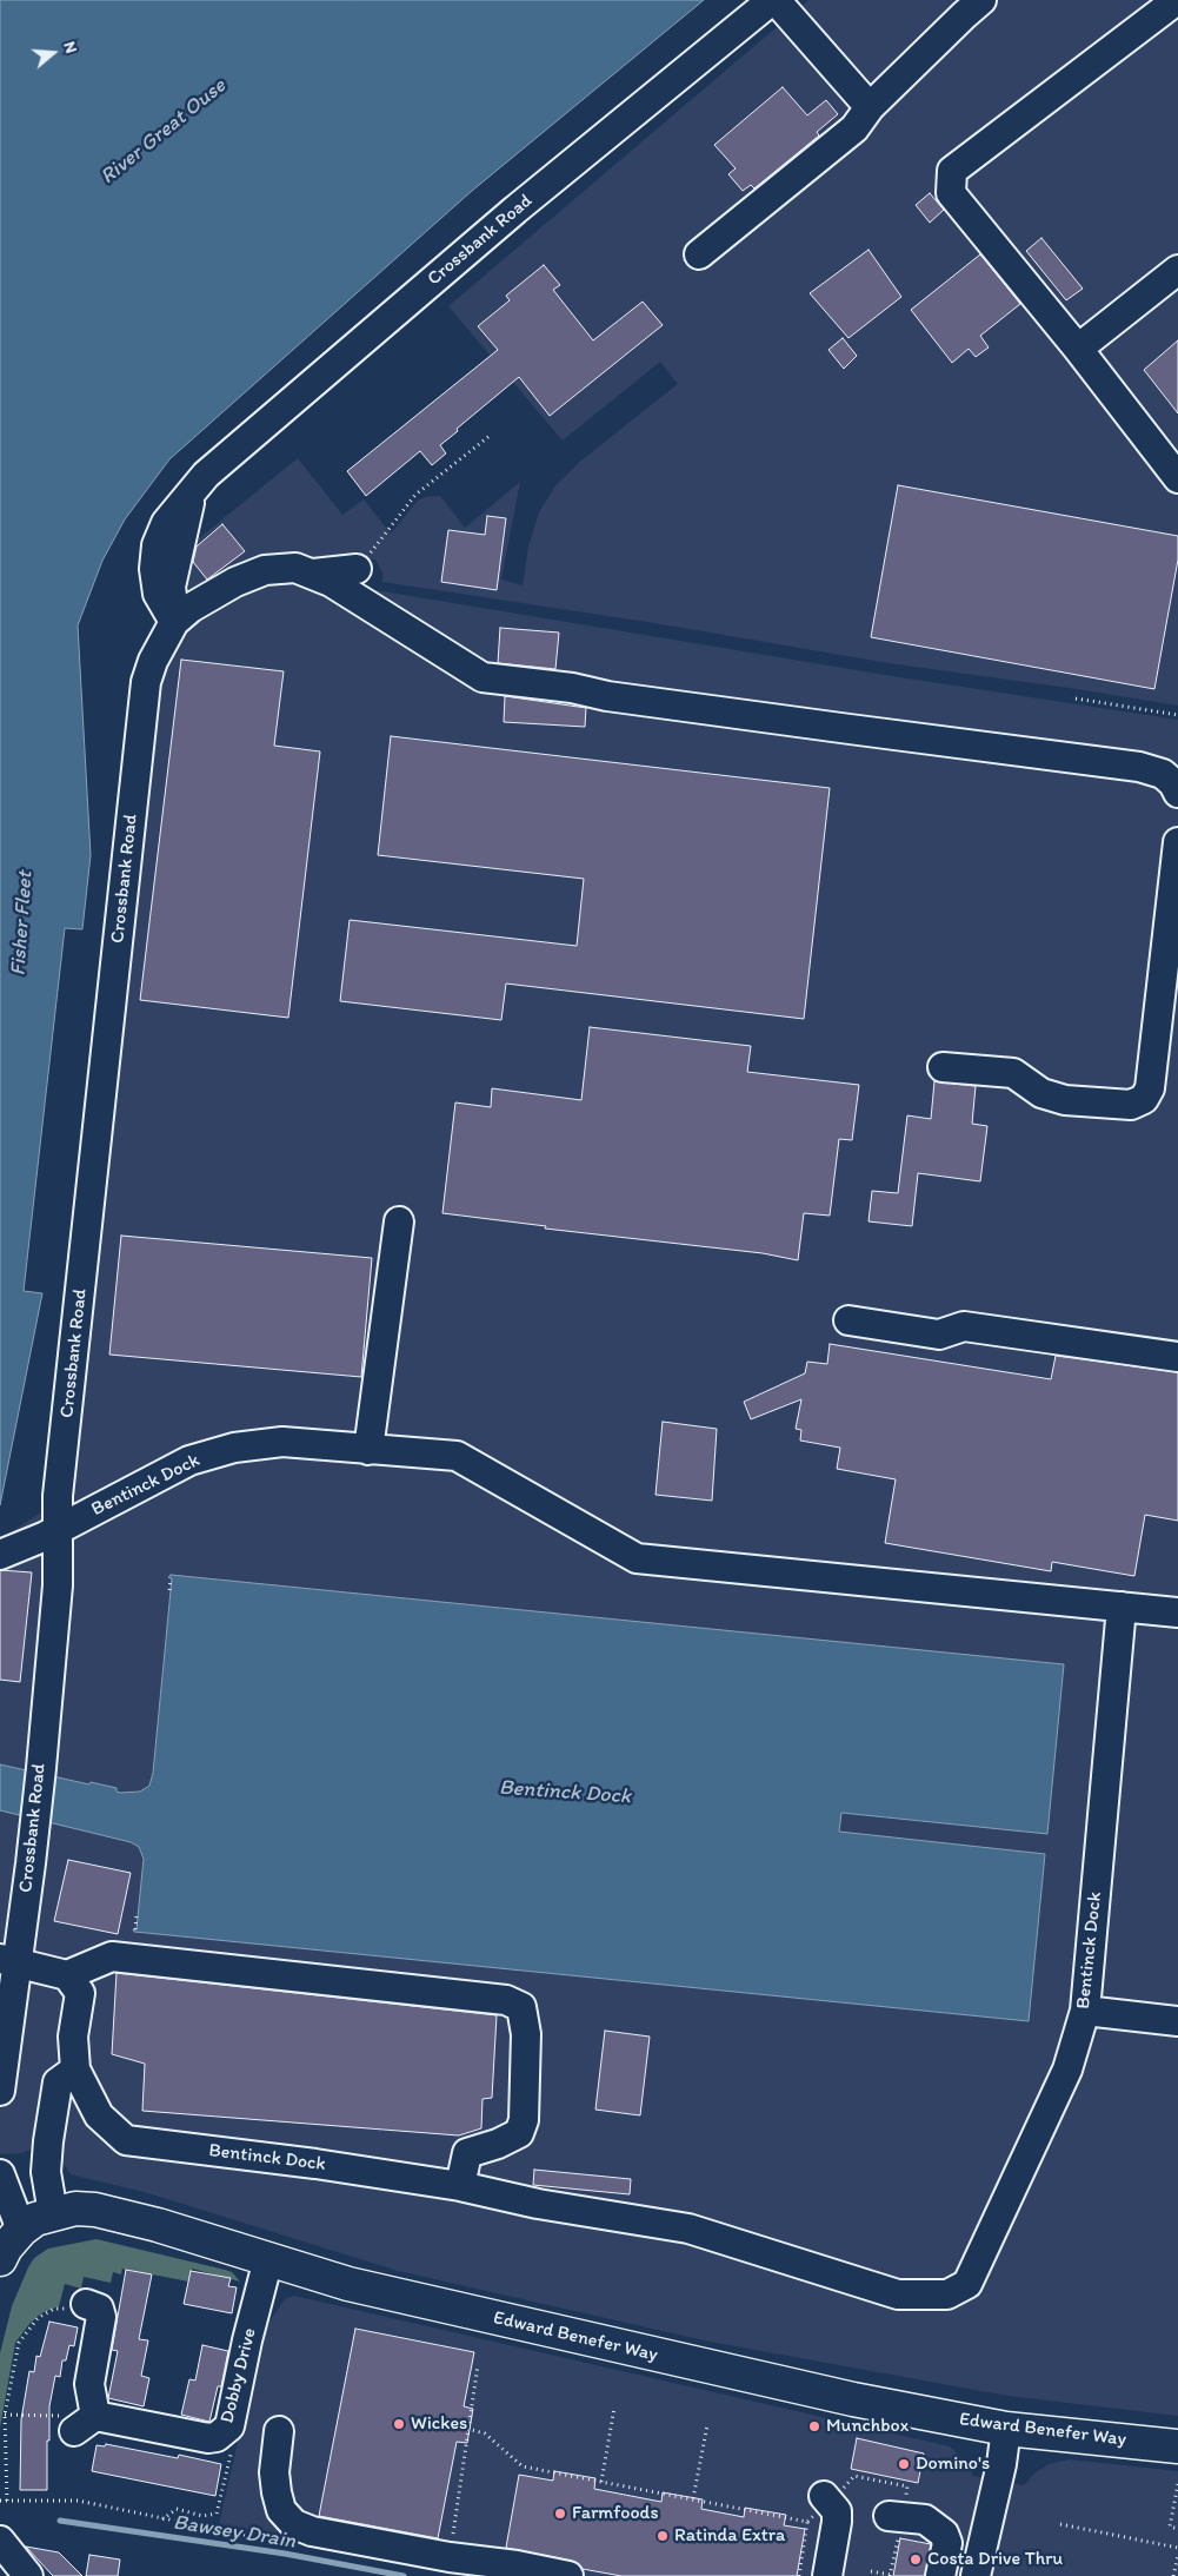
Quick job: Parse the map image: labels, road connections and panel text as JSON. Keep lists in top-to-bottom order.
{
  "streets": {
    "main road": ["Edward Benefer Way"],
    "street": ["Crossbank Road", "Bentinck Dock", "Dobby Drive"]
  },
  "crossings": [
    ["Crossbank Road", "Bentinck Dock"],
    ["Edward Benefer Way", "Dobby Drive"]
  ],
  "water": [
    "River Great Ouse",
    "Fisher Fleet",
    "Bentinck Dock",
    "Bawsey Drain"
  ],
  "places": [
    "Wickes",
    "Munchbox",
    "Domino's",
    "Farmfoods",
    "Ratinda Extra",
    "Costa Drive Thru"
  ],
  "north": "right"
}
